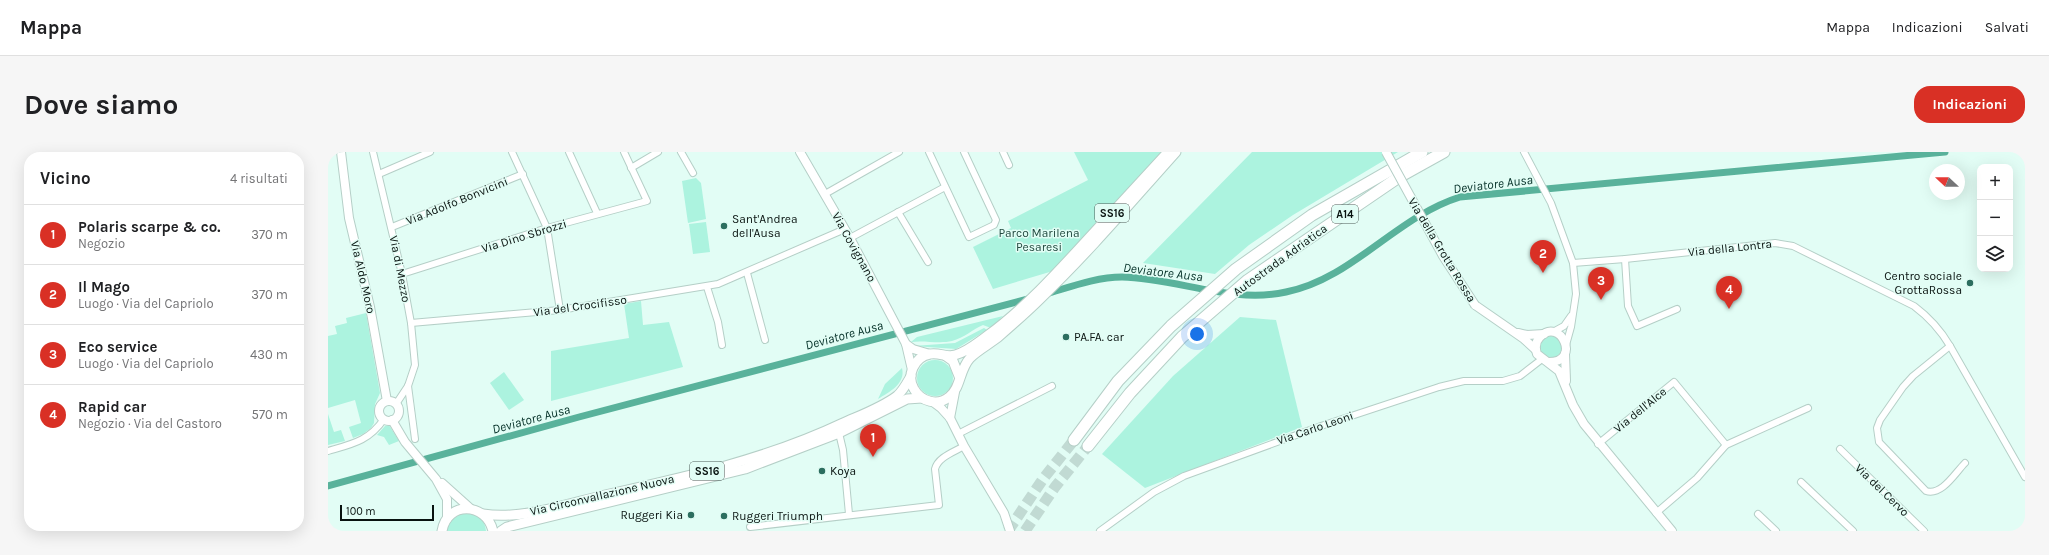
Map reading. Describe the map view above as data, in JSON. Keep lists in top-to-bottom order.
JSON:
{
  "streets": {
    "highway": ["A14", "Autostrada Adriatica"],
    "main road": ["SS16", "Via Circonvallazione Nuova"],
    "street": [
      "Via Adolfo Bonvicini",
      "Via Dino Sbrozzi",
      "Via Covignano",
      "Via della Lontra",
      "Via della Grotta Rossa",
      "Via di Mezzo",
      "Via Aldo Moro",
      "Via del Crocifisso",
      "Via dell'Alce",
      "Via Carlo Leoni",
      "Via del Cervo"
    ]
  },
  "crossings": [
    ["Via Adolfo Bonvicini", "Via di Mezzo"],
    ["SS16", "Via Covignano"],
    ["SS16", "Via Circonvallazione Nuova"],
    ["Via Dino Sbrozzi", "Via di Mezzo"],
    ["Via Covignano", "Via del Crocifisso"],
    ["Via Covignano", "Via Circonvallazione Nuova"],
    ["Via della Grotta Rossa", "Via Carlo Leoni"],
    ["Via di Mezzo", "Via Aldo Moro"],
    ["Via di Mezzo", "Via del Crocifisso"]
  ],
  "water": ["Deviatore Ausa"],
  "parks": ["Parco Marilena Pesaresi"],
  "places": [
    "Sant'Andrea dell'Ausa",
    "Centro sociale GrottaRossa",
    "PA.FA. car",
    "Koya",
    "Ruggeri Kia",
    "Ruggeri Triumph"
  ],
  "scale_bar": "100 m",
  "north": "left",
  "page": {
    "header": "Mappa",
    "nav": ["Mappa", "Indicazioni", "Salvati"],
    "buttons": "Indicazioni",
    "title": "Dove siamo",
    "heading": ["Vicino", "4 risultati"],
    "map_buttons": ["+", "−"],
    "list": [
      {
        "mark": "1",
        "name": "Polaris scarpe & co.",
        "note": "Negozio",
        "value": "370 m"
      },
      {
        "mark": "2",
        "name": "Il Mago",
        "note": "Luogo · Via del Capriolo",
        "value": "370 m"
      },
      {
        "mark": "3",
        "name": "Eco service",
        "note": "Luogo · Via del Capriolo",
        "value": "430 m"
      },
      {
        "mark": "4",
        "name": "Rapid car",
        "note": "Negozio · Via del Castoro",
        "value": "570 m"
      }
    ],
    "pins": [
      "2",
      "3",
      "4",
      "1"
    ],
    "scale": "100 m"
  }
}
